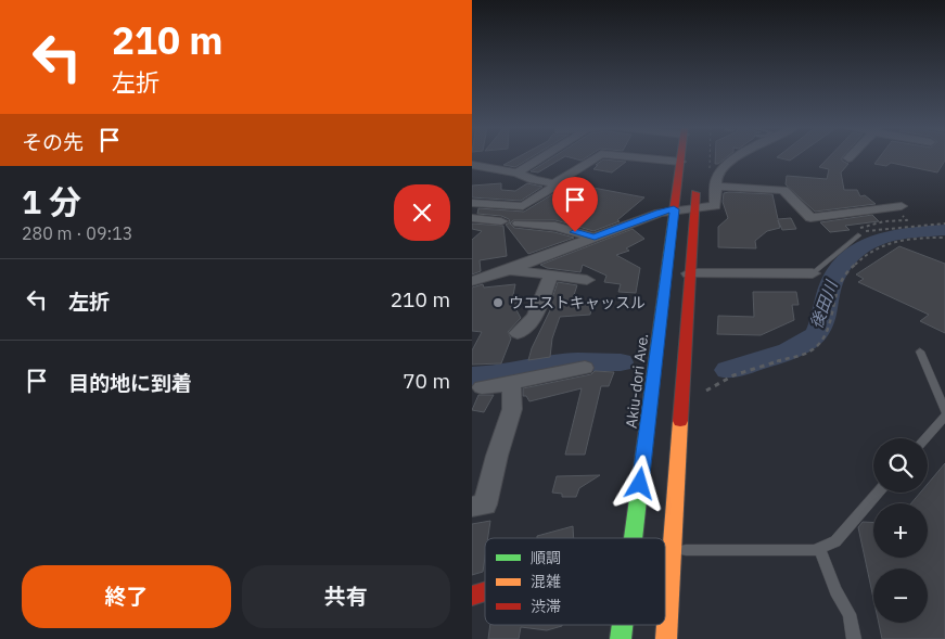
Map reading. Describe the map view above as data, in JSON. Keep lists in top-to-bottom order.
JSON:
{
  "streets": {
    "main road": ["Akiu-dori Ave."]
  },
  "water": ["後田川"],
  "places": ["ウエストキャッスル"],
  "legend": ["順調", "混雑", "渋滞"],
  "page": {
    "turn": ["210 m", "左折"],
    "then": "その先",
    "heading": ["1 分", "280 m · 09:13"],
    "list": [
      {
        "name": "左折",
        "value": "210 m"
      },
      {
        "name": "目的地に到着",
        "value": "70 m"
      }
    ],
    "map_buttons": ["+", "−"],
    "buttons": ["終了", "共有"]
  }
}
